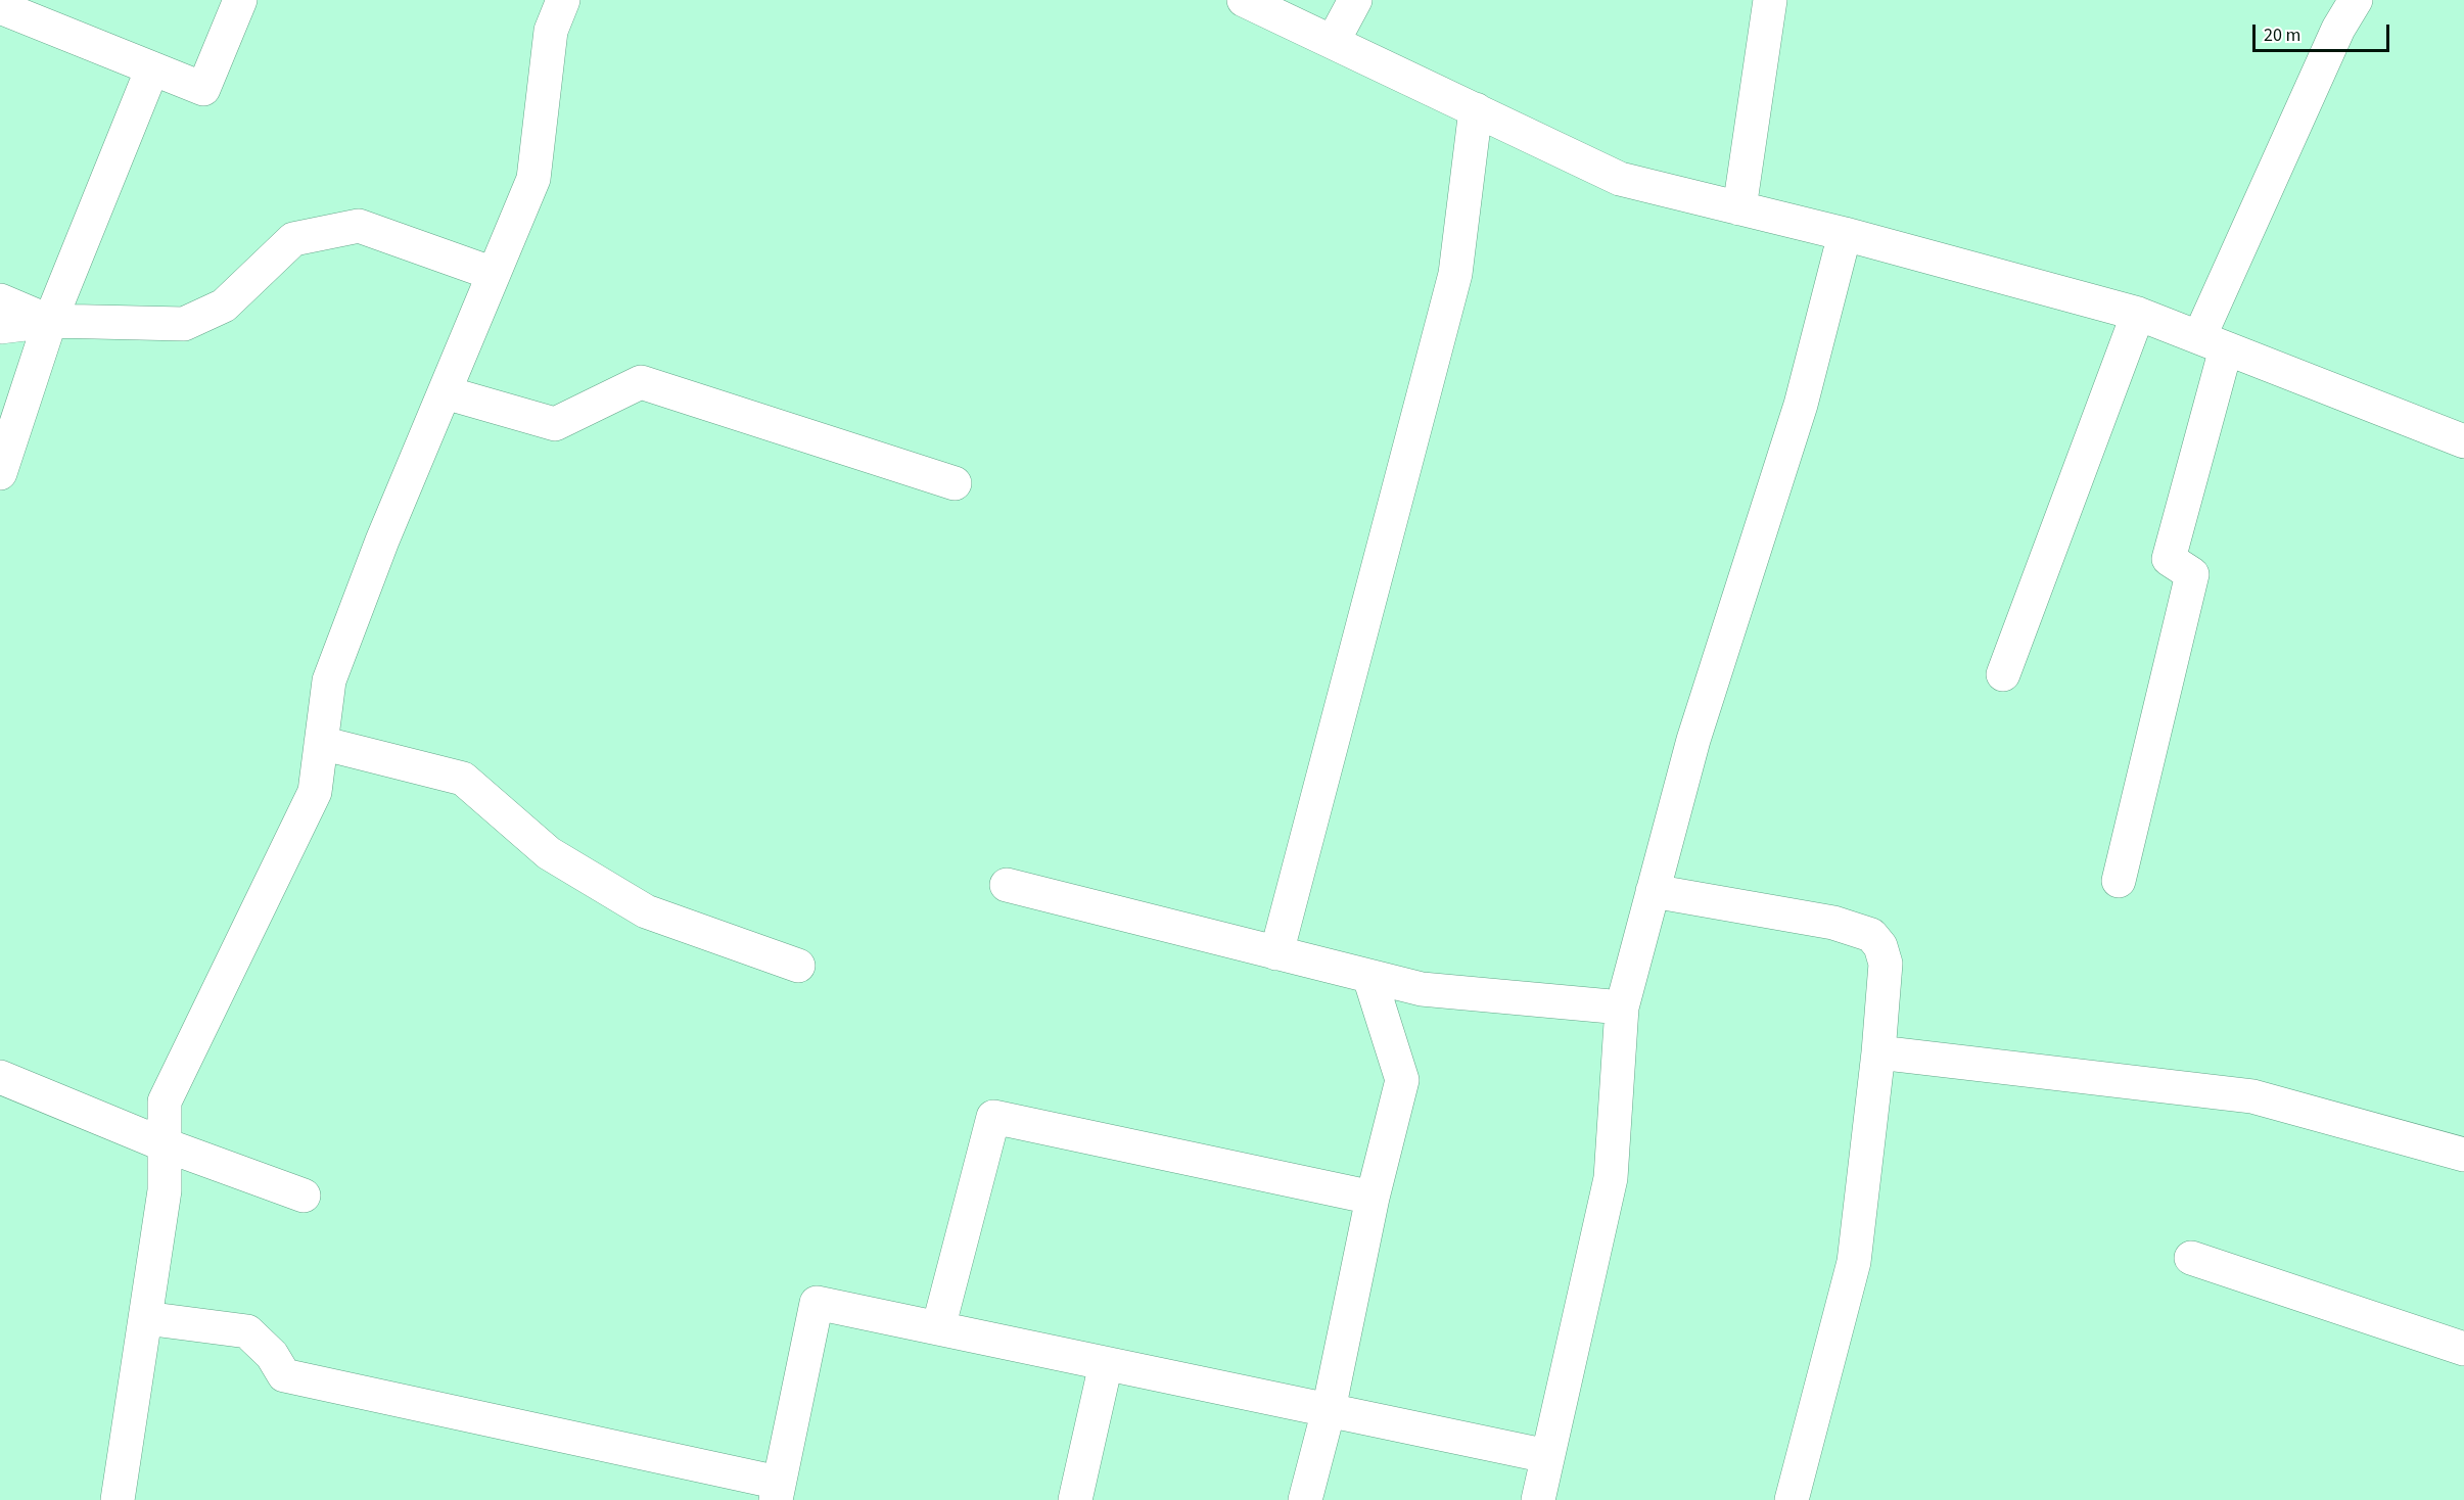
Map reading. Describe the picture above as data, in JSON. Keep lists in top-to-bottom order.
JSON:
{
  "scale_bar": "20 m"
}
